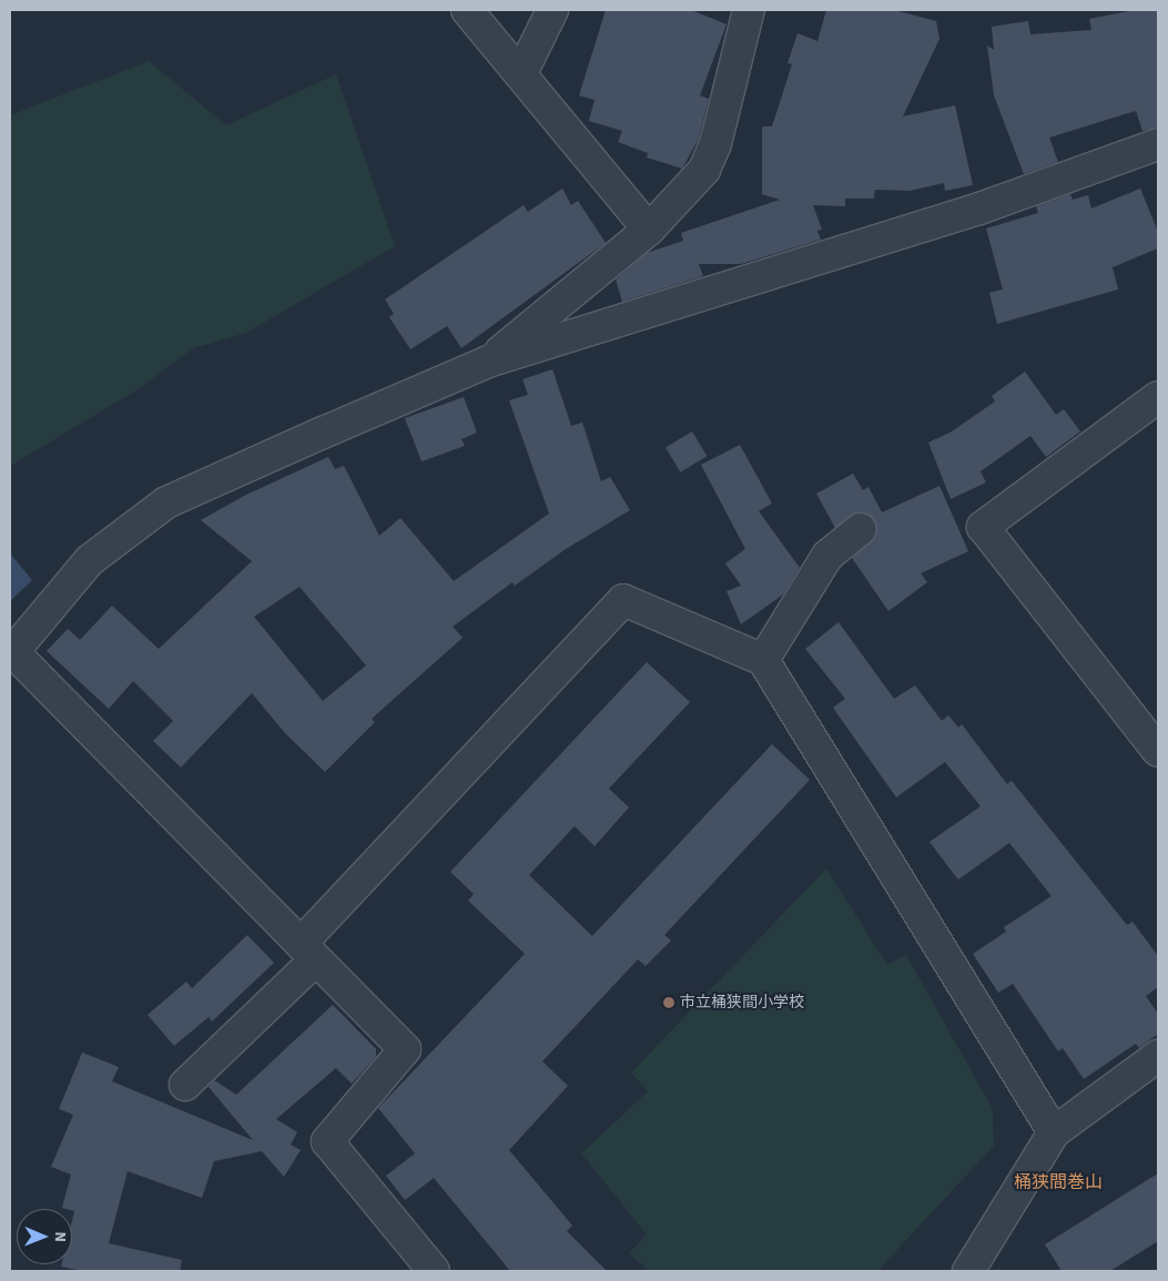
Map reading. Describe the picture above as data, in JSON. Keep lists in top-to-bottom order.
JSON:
{
  "districts": ["桶狭間巻山"],
  "places": ["市立桶狭間小学校"],
  "north": "right"
}
